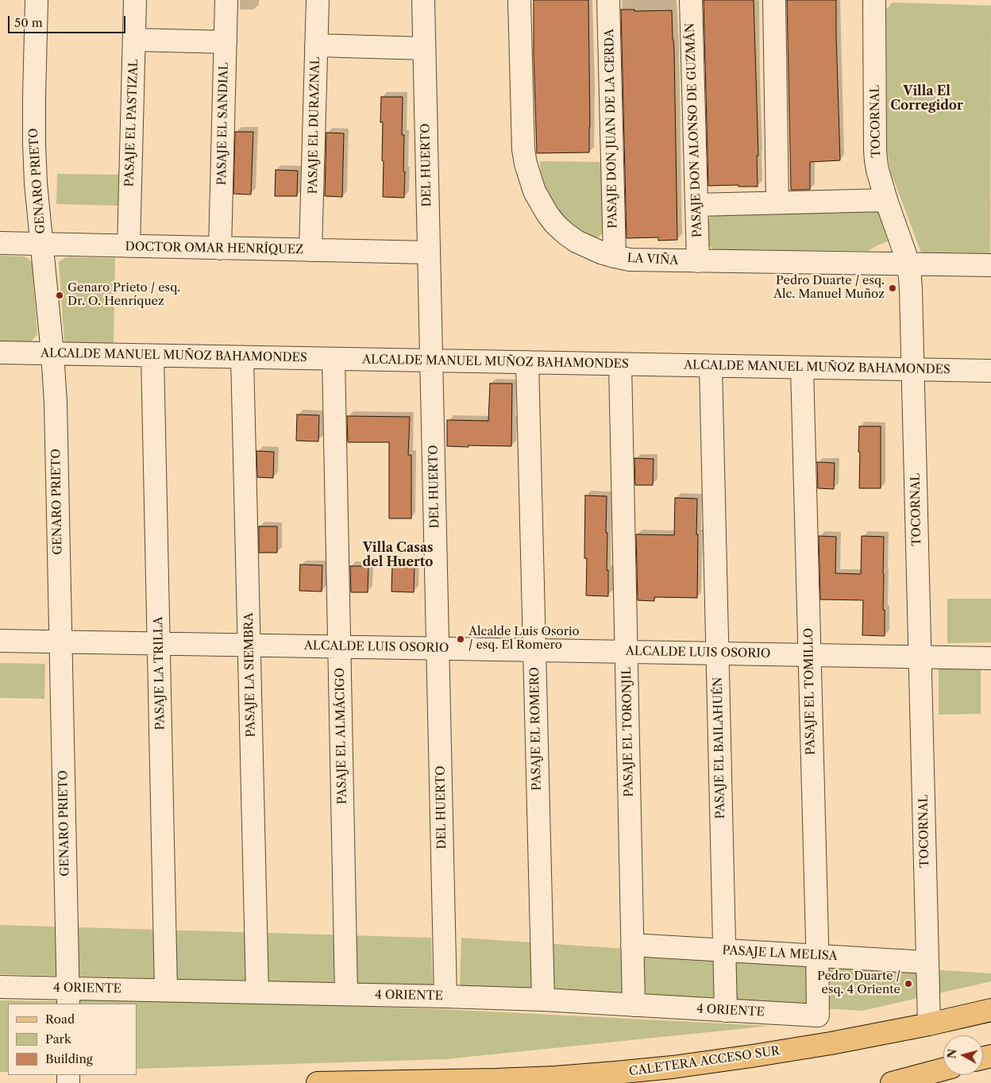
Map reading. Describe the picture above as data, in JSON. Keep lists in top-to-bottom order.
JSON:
{
  "streets": {
    "main road": ["CALETERA ACCESO SUR"],
    "street": [
      "TOCORNAL",
      "PASAJE EL PASTIZAL",
      "PASAJE EL SANDIAL",
      "PASAJE EL DURAZNAL",
      "PASAJE DON JUAN DE LA CERDA",
      "PASAJE DON ALONSO DE GUZMÁN",
      "DEL HUERTO",
      "GENARO PRIETO",
      "DOCTOR OMAR HENRÍQUEZ",
      "LA VIÑA",
      "ALCALDE MANUEL MUÑOZ BAHAMONDES",
      "ALCALDE LUIS OSORIO",
      "PASAJE LA TRILLA",
      "PASAJE LA SIEMBRA",
      "PASAJE EL TOMILLO",
      "PASAJE EL ROMERO",
      "PASAJE EL TORONJIL",
      "PASAJE EL ALMÁCIGO",
      "PASAJE EL BAILAHUÉN",
      "PASAJE LA MELISA",
      "4 ORIENTE"
    ]
  },
  "crossings": [
    ["TOCORNAL", "LA VIÑA"],
    ["TOCORNAL", "ALCALDE MANUEL MUÑOZ BAHAMONDES"],
    ["TOCORNAL", "ALCALDE LUIS OSORIO"],
    ["TOCORNAL", "PASAJE LA MELISA"],
    ["TOCORNAL", "CALETERA ACCESO SUR"],
    ["PASAJE EL PASTIZAL", "DOCTOR OMAR HENRÍQUEZ"],
    ["PASAJE EL SANDIAL", "DOCTOR OMAR HENRÍQUEZ"],
    ["PASAJE EL DURAZNAL", "DOCTOR OMAR HENRÍQUEZ"],
    ["PASAJE DON JUAN DE LA CERDA", "LA VIÑA"],
    ["PASAJE DON ALONSO DE GUZMÁN", "LA VIÑA"],
    ["DEL HUERTO", "DOCTOR OMAR HENRÍQUEZ"],
    ["DEL HUERTO", "ALCALDE MANUEL MUÑOZ BAHAMONDES"],
    ["DEL HUERTO", "ALCALDE LUIS OSORIO"],
    ["DEL HUERTO", "4 ORIENTE"],
    ["GENARO PRIETO", "DOCTOR OMAR HENRÍQUEZ"],
    ["GENARO PRIETO", "ALCALDE MANUEL MUÑOZ BAHAMONDES"],
    ["GENARO PRIETO", "ALCALDE LUIS OSORIO"],
    ["GENARO PRIETO", "4 ORIENTE"],
    ["ALCALDE MANUEL MUÑOZ BAHAMONDES", "PASAJE LA TRILLA"],
    ["ALCALDE MANUEL MUÑOZ BAHAMONDES", "PASAJE LA SIEMBRA"],
    ["ALCALDE MANUEL MUÑOZ BAHAMONDES", "PASAJE EL TOMILLO"],
    ["ALCALDE MANUEL MUÑOZ BAHAMONDES", "PASAJE EL ROMERO"],
    ["ALCALDE MANUEL MUÑOZ BAHAMONDES", "PASAJE EL TORONJIL"],
    ["ALCALDE MANUEL MUÑOZ BAHAMONDES", "PASAJE EL ALMÁCIGO"],
    ["ALCALDE MANUEL MUÑOZ BAHAMONDES", "PASAJE EL BAILAHUÉN"],
    ["ALCALDE LUIS OSORIO", "PASAJE LA TRILLA"],
    ["ALCALDE LUIS OSORIO", "PASAJE LA SIEMBRA"],
    ["ALCALDE LUIS OSORIO", "PASAJE EL TOMILLO"],
    ["ALCALDE LUIS OSORIO", "PASAJE EL ROMERO"],
    ["ALCALDE LUIS OSORIO", "PASAJE EL TORONJIL"],
    ["ALCALDE LUIS OSORIO", "PASAJE EL ALMÁCIGO"],
    ["ALCALDE LUIS OSORIO", "PASAJE EL BAILAHUÉN"],
    ["PASAJE LA TRILLA", "4 ORIENTE"],
    ["PASAJE LA SIEMBRA", "4 ORIENTE"],
    ["PASAJE EL TOMILLO", "PASAJE LA MELISA"],
    ["PASAJE EL TOMILLO", "4 ORIENTE"],
    ["PASAJE EL ROMERO", "4 ORIENTE"],
    ["PASAJE EL TORONJIL", "PASAJE LA MELISA"],
    ["PASAJE EL TORONJIL", "4 ORIENTE"],
    ["PASAJE EL ALMÁCIGO", "4 ORIENTE"],
    ["PASAJE EL BAILAHUÉN", "PASAJE LA MELISA"],
    ["PASAJE EL BAILAHUÉN", "4 ORIENTE"]
  ],
  "districts": ["Villa El Corregidor", "Villa Casas del Huerto"],
  "places": [
    "Pedro Duarte / esq. Alc. Manuel Muñoz",
    "Genaro Prieto / esq. Dr. O. Henríquez",
    "Alcalde Luis Osorio / esq. El Romero",
    "Pedro Duarte / esq. 4 Oriente"
  ],
  "legend": ["Road", "Park", "Building"],
  "scale_bar": "50 m",
  "north": "left"
}
